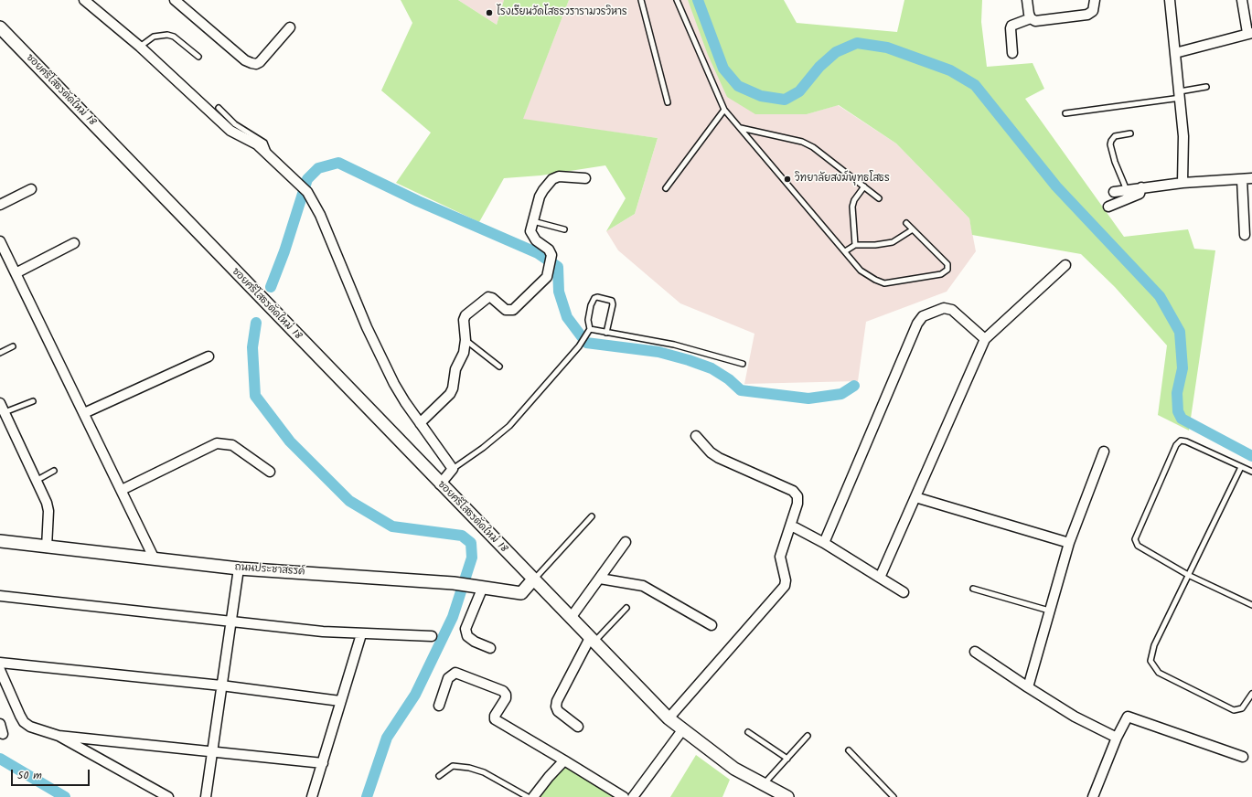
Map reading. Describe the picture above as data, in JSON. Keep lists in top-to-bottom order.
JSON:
{
  "streets": {
    "street": ["ซอยศรีโสธรตัดใหม่ 18", "ถนนประชาสรรค์"]
  },
  "crossings": [
    ["ซอยศรีโสธรตัดใหม่ 18", "ถนนประชาสรรค์"]
  ],
  "places": ["โรงเรียนวัดโสธรวรารามวรวิหาร", "วิทยาลัยสงฆ์พุทธโสธร"],
  "scale_bar": "50 m"
}
